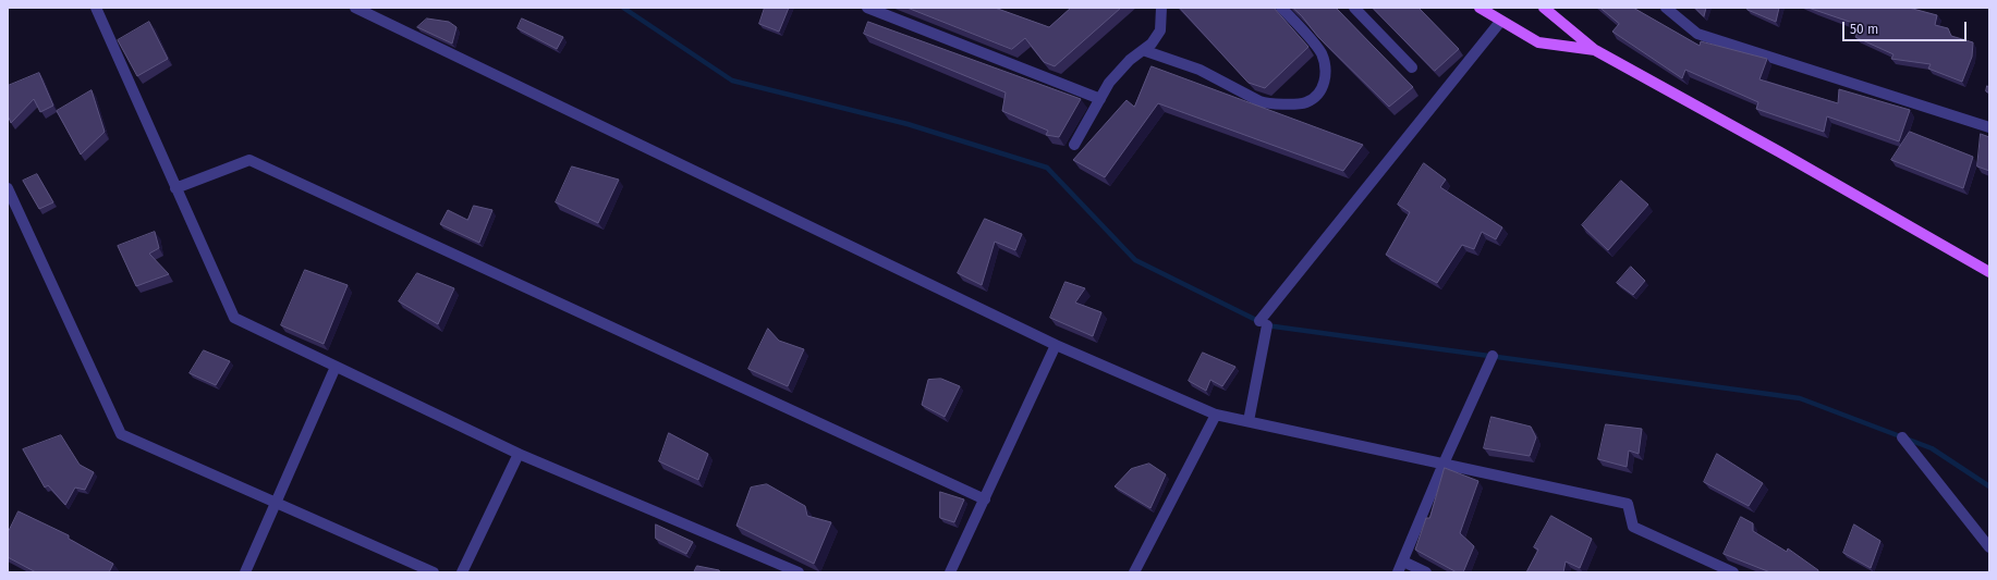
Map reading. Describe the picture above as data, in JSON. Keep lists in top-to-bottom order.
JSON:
{
  "scale_bar": "50 m"
}
